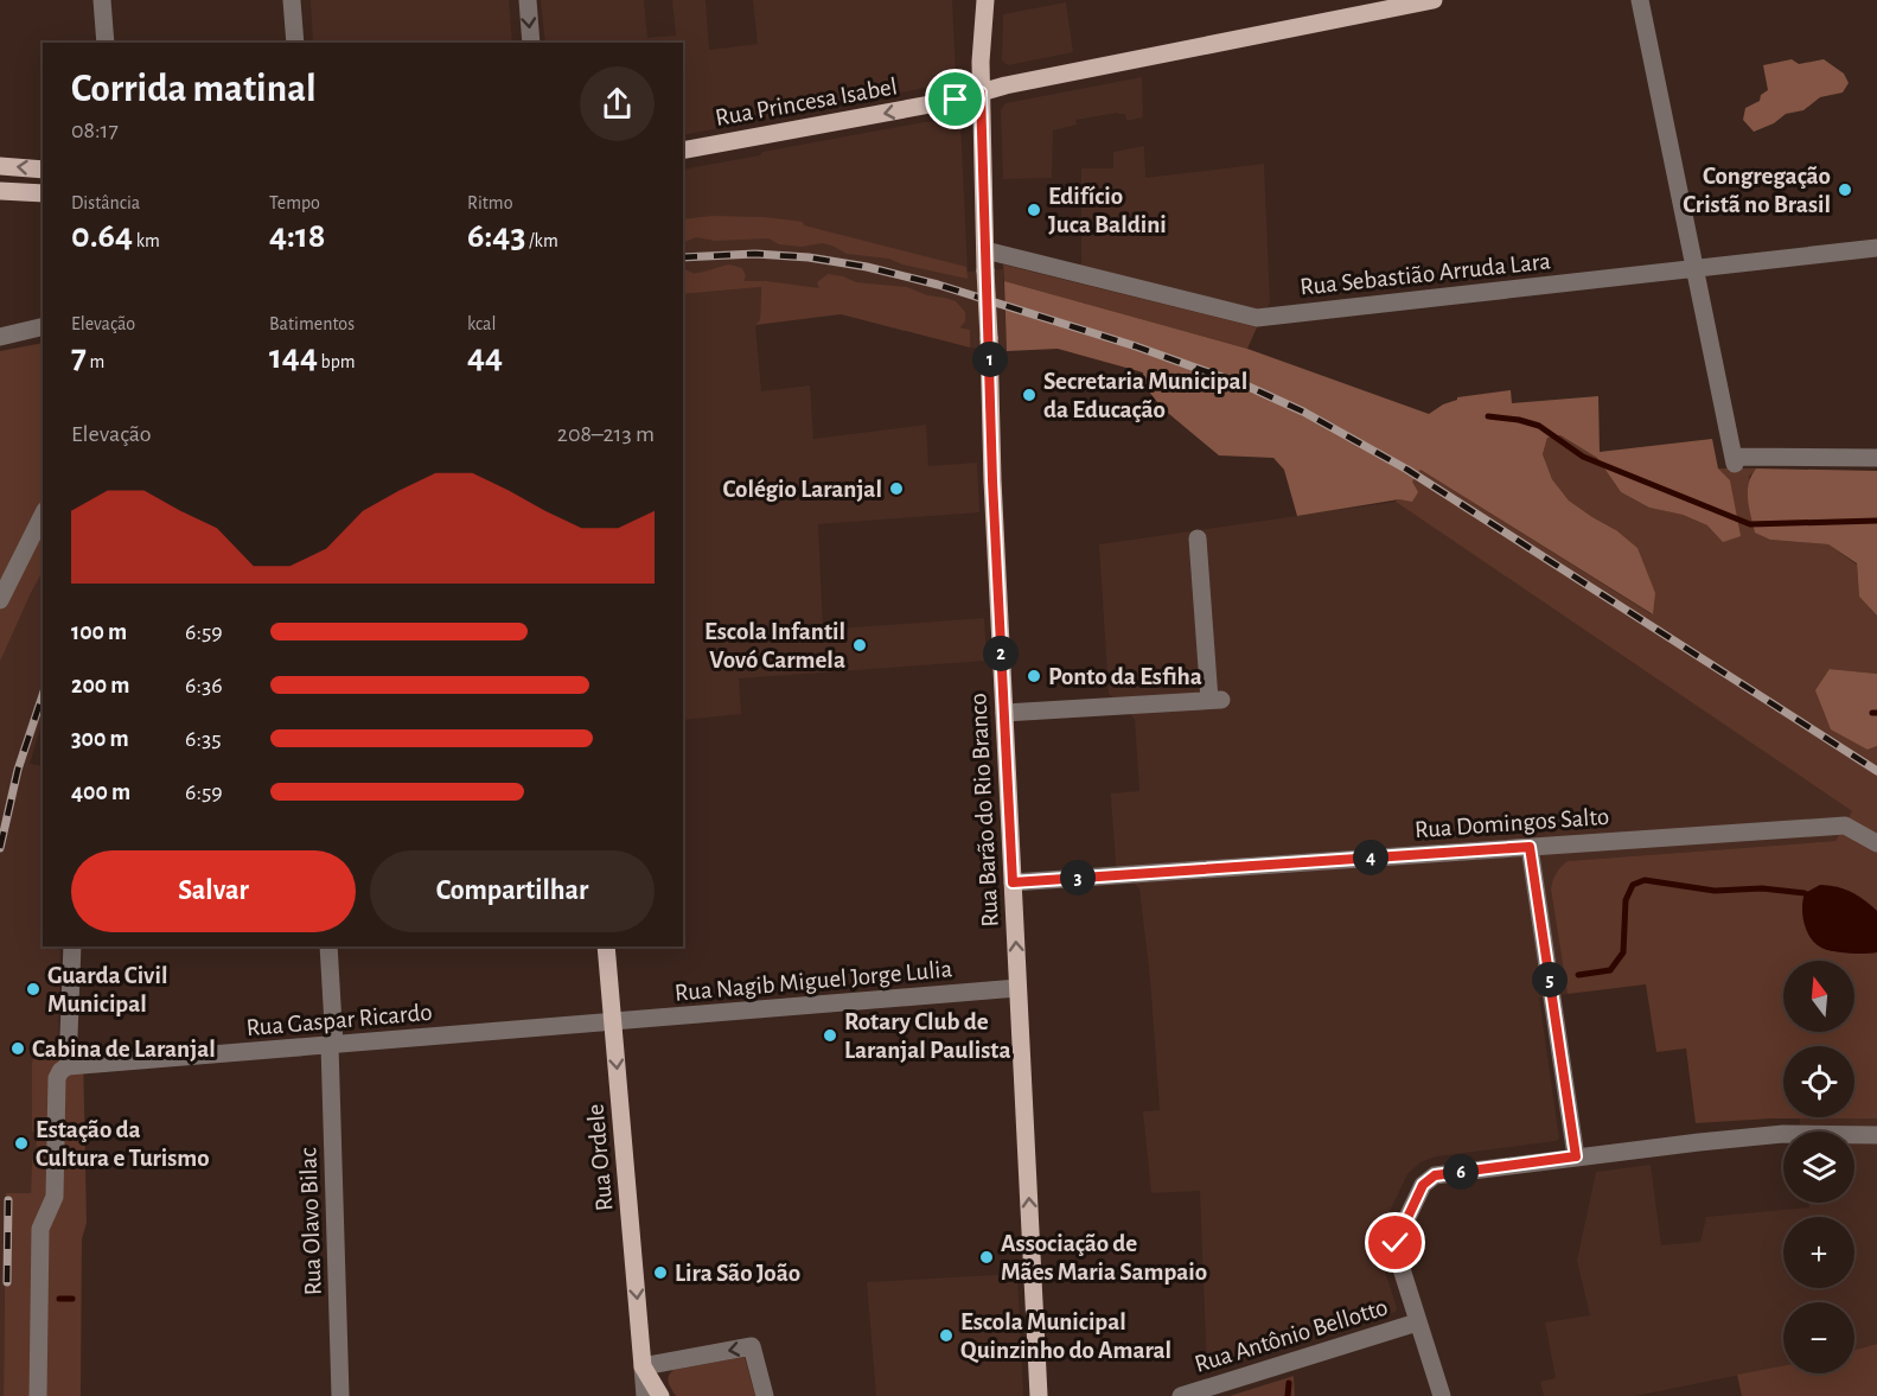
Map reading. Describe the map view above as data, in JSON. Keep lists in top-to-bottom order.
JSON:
{
  "streets": {
    "main road": ["Rua Princesa Isabel", "Rua Barão do Rio Branco", "Rua Ordele"],
    "street": [
      "Rua Sebastião Arruda Lara",
      "Rua Domingos Salto",
      "Rua Nagib Miguel Jorge Lulia",
      "Rua Gaspar Ricardo",
      "Rua Olavo Bilac",
      "Rua Antônio Bellotto"
    ]
  },
  "crossings": [
    ["Rua Princesa Isabel", "Rua Barão do Rio Branco"],
    ["Rua Sebastião Arruda Lara", "Rua Barão do Rio Branco"],
    ["Rua Barão do Rio Branco", "Rua Domingos Salto"],
    ["Rua Barão do Rio Branco", "Rua Nagib Miguel Jorge Lulia"],
    ["Rua Nagib Miguel Jorge Lulia", "Rua Gaspar Ricardo"],
    ["Rua Nagib Miguel Jorge Lulia", "Rua Ordele"],
    ["Rua Gaspar Ricardo", "Rua Ordele"],
    ["Rua Gaspar Ricardo", "Rua Olavo Bilac"]
  ],
  "one_way": ["Rua Princesa Isabel", "Rua Barão do Rio Branco", "Rua Ordele"],
  "places": [
    "Congregação Cristã no Brasil",
    "Edifício Juca Baldini",
    "Secretaria Municipal da Educação",
    "Colégio Laranjal",
    "Escola Infantil Vovó Carmela",
    "Ponto da Esfiha",
    "Guarda Civil Municipal",
    "Rotary Club de Laranjal Paulista",
    "Cabina de Laranjal",
    "Estação da Cultura e Turismo",
    "Associação de Mães Maria Sampaio",
    "Lira São João",
    "Escola Municipal Quinzinho do Amaral"
  ],
  "north": "top",
  "page": {
    "heading": ["Corrida matinal", "08:17"],
    "stats": [
      ["Distância", "0.64 km"],
      ["Tempo", "4:18"],
      ["Ritmo", "6:43 /km"],
      ["Elevação", "7 m"],
      ["Batimentos", "144 bpm"],
      ["kcal", "44"]
    ],
    "pins": [
      "1",
      "2",
      "4",
      "3",
      "5",
      "6"
    ],
    "chart": ["Elevação", "208–213 m"],
    "list": [
      {
        "name": "100 m",
        "note": "6:59"
      },
      {
        "name": "200 m",
        "note": "6:36"
      },
      {
        "name": "300 m",
        "note": "6:35"
      },
      {
        "name": "400 m",
        "note": "6:59"
      }
    ],
    "buttons": ["Salvar", "Compartilhar"],
    "map_buttons": ["+", "−"]
  }
}
